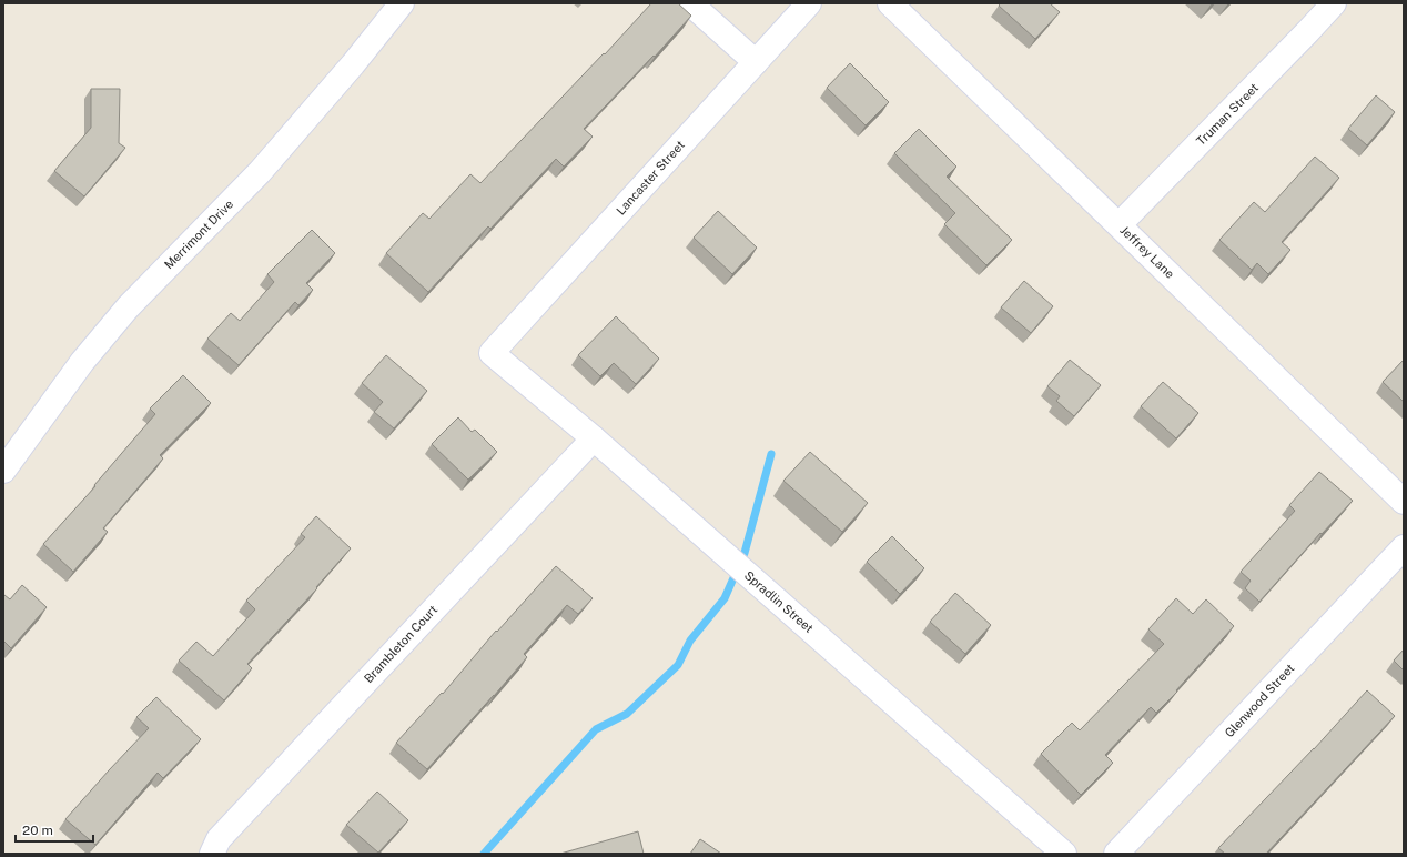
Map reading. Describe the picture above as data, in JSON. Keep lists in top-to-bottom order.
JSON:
{
  "streets": {
    "street": [
      "Truman Street",
      "Lancaster Street",
      "Merrimont Drive",
      "Jeffrey Lane",
      "Spradlin Street",
      "Brambleton Court",
      "Glenwood Street"
    ]
  },
  "crossings": [
    ["Truman Street", "Jeffrey Lane"],
    ["Lancaster Street", "Spradlin Street"],
    ["Spradlin Street", "Brambleton Court"]
  ],
  "scale_bar": "20 m"
}
